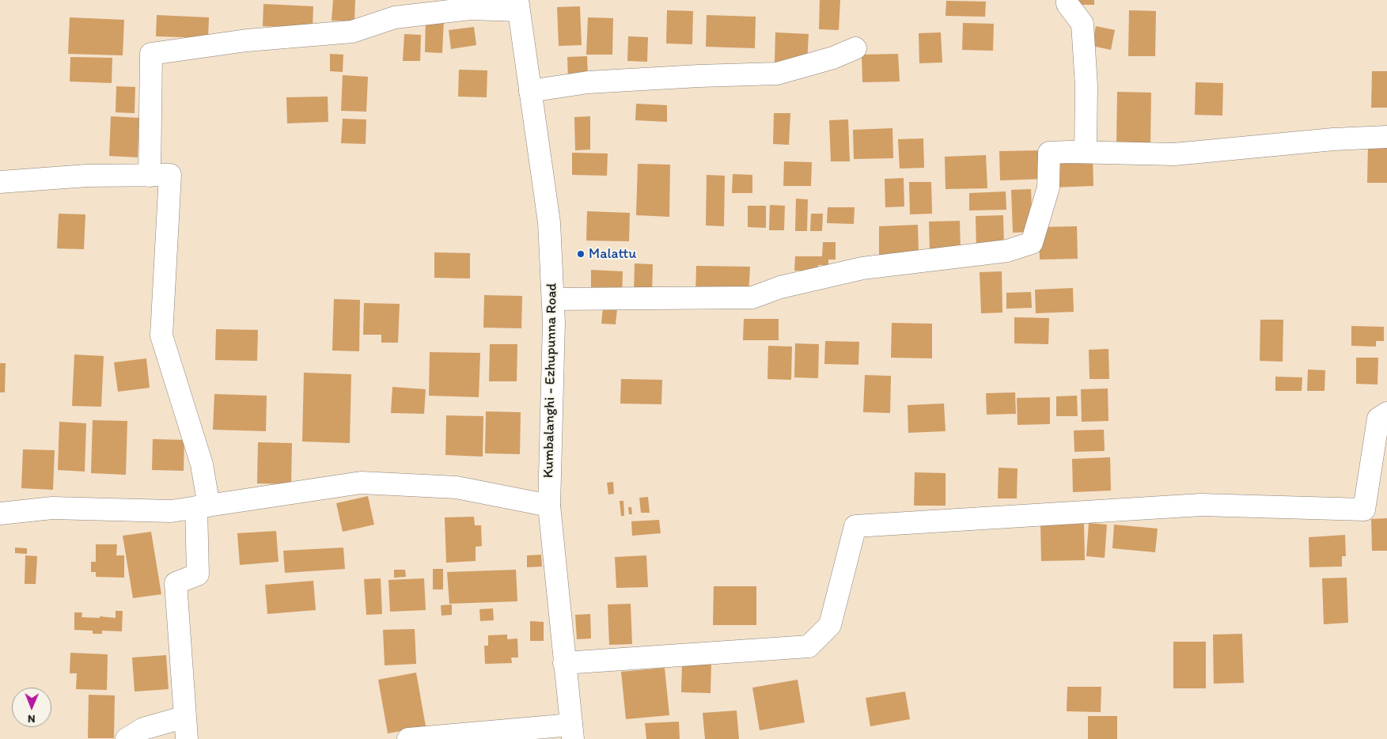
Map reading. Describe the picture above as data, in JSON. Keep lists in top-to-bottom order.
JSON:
{
  "streets": {
    "street": ["Kumbalanghi - Ezhupunna Road"]
  },
  "places": ["Malattu"],
  "north": "bottom"
}
